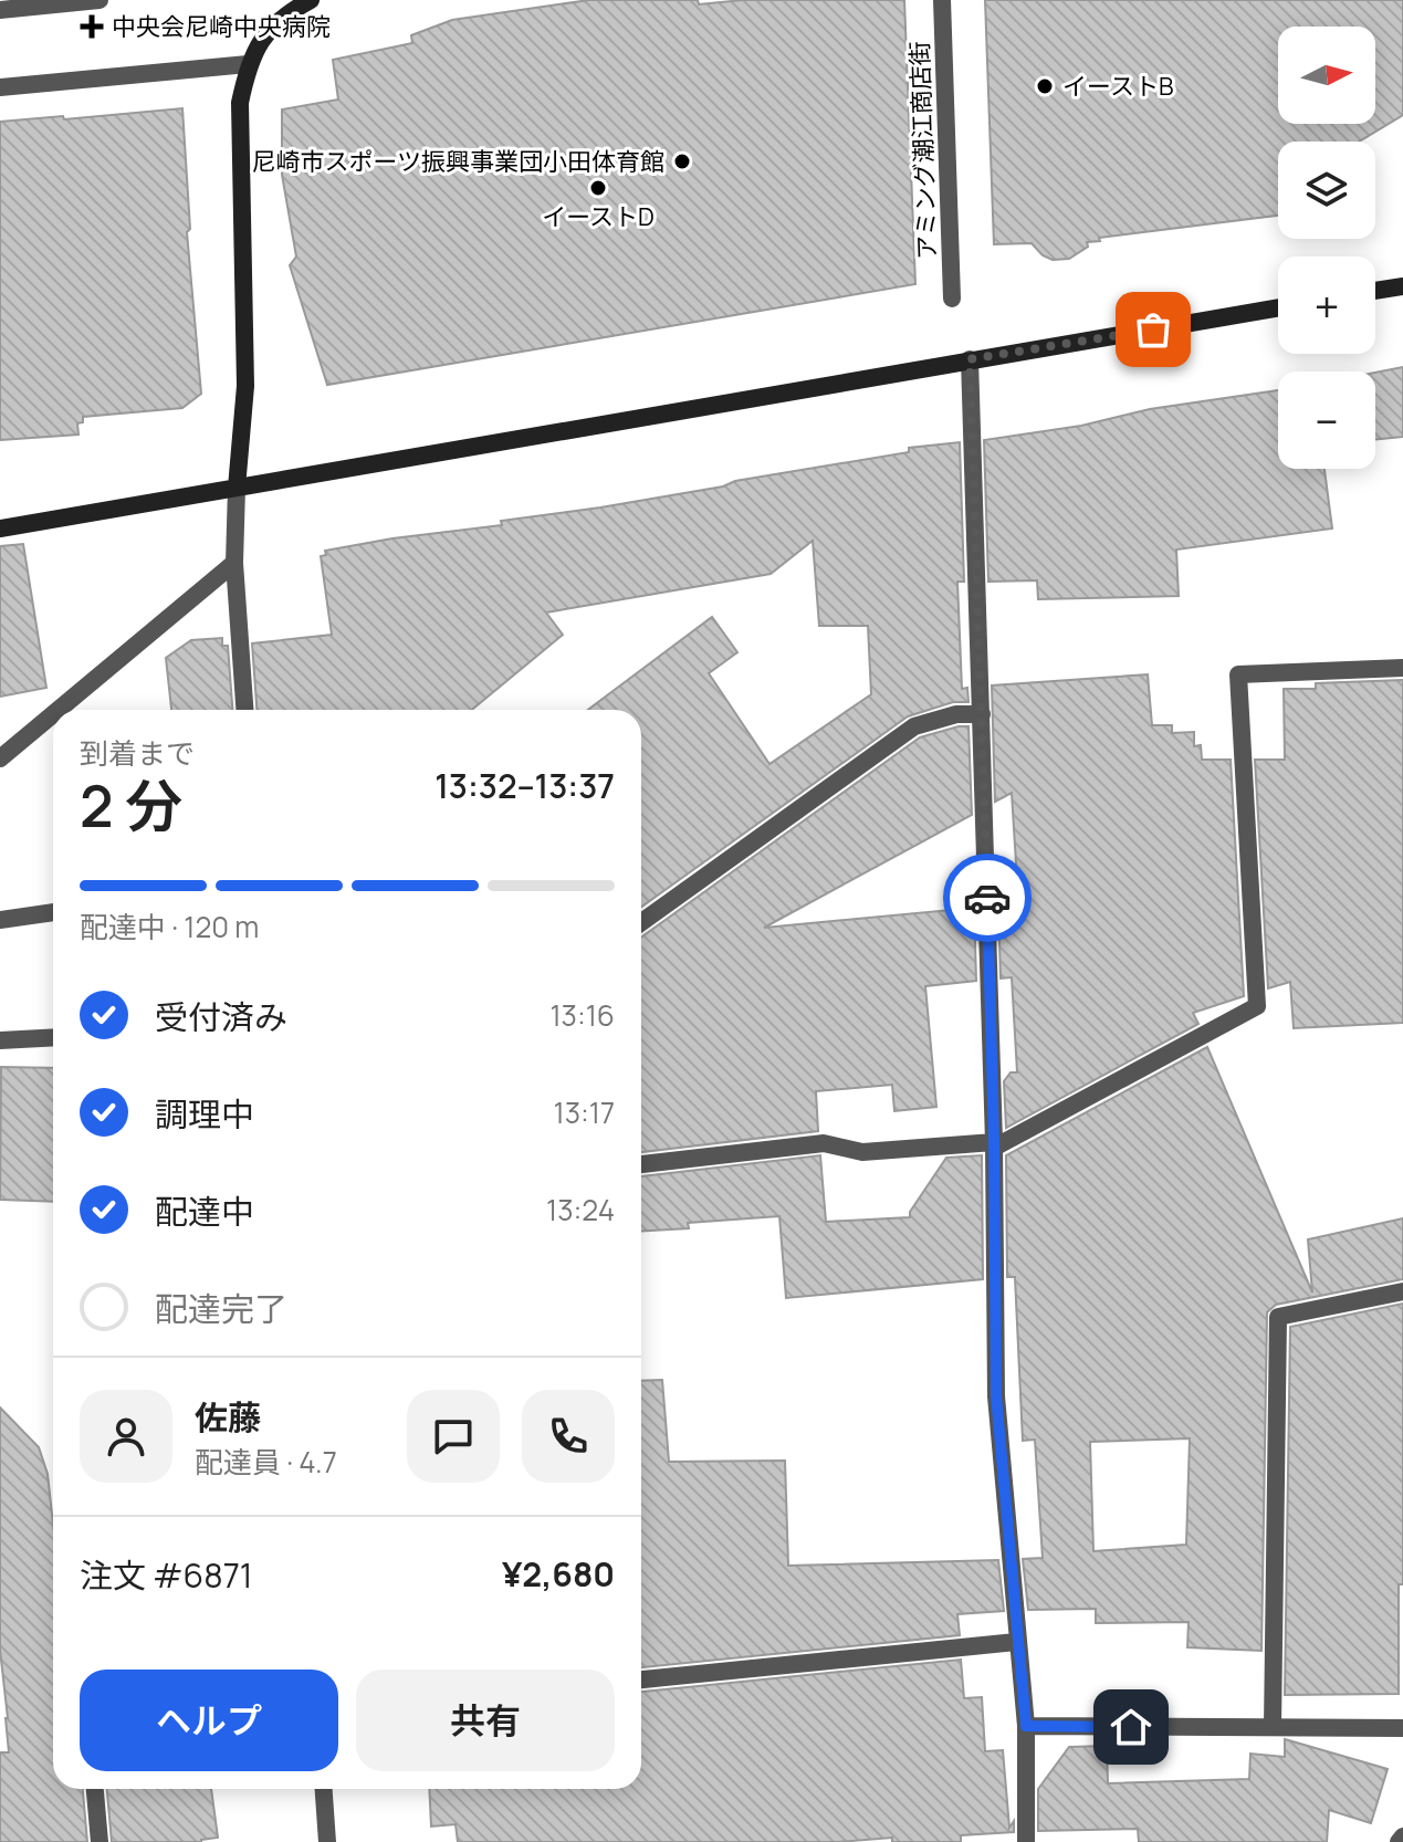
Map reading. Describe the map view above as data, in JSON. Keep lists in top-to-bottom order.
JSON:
{
  "streets": {
    "street": ["アミング潮江商店街"]
  },
  "places": {
    "health": ["中央会尼崎中央病院"],
    "other": ["イーストB", "尼崎市スポーツ振興事業団小田体育館", "イーストD"]
  },
  "north": "right",
  "page": {
    "map_buttons": ["+", "−"],
    "heading": ["2 分", "到着まで", "13:32–13:37"],
    "panel": [
      "佐藤",
      "配達員 · 4.7",
      "注文 #6871",
      "¥2,680"
    ],
    "bar": "配達中 · 120 m",
    "list": [
      ["受付済み", "13:16"],
      ["調理中", "13:17"],
      ["配達中", "13:24"],
      "配達完了"
    ],
    "buttons": ["ヘルプ", "共有"]
  }
}
